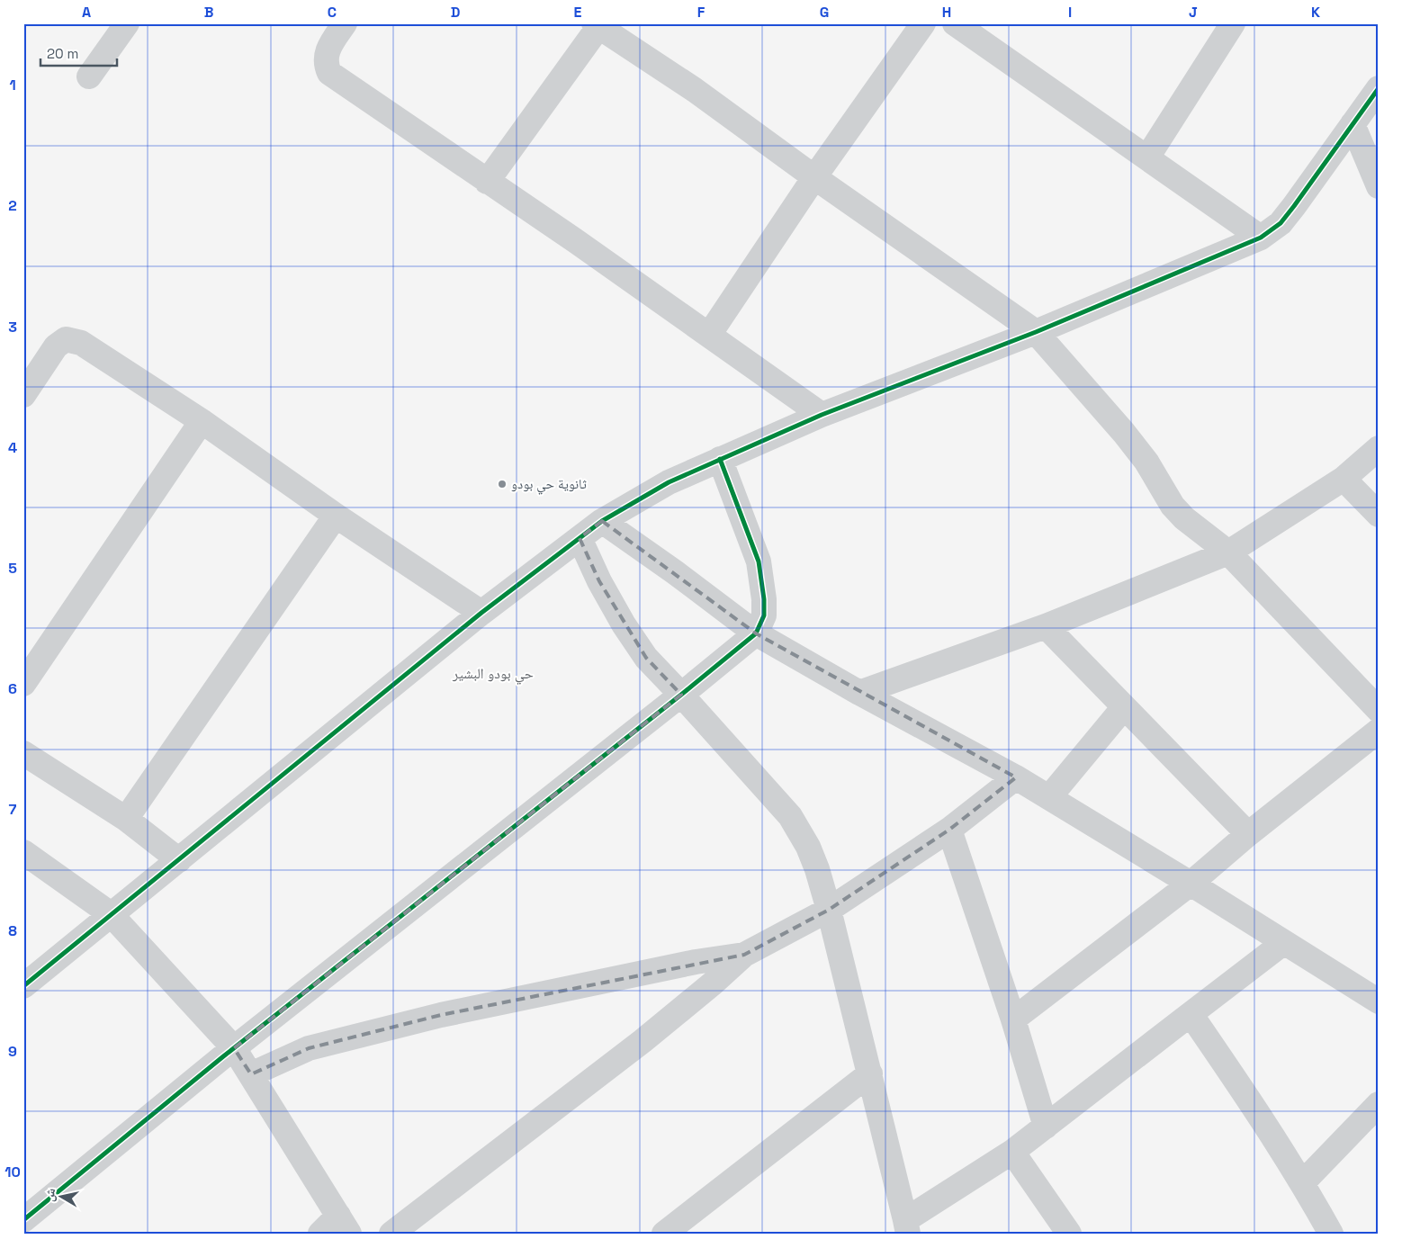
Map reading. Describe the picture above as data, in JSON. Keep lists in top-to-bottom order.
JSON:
{
  "districts": ["حي بودو البشير"],
  "places": ["ثانوية حي بودو"],
  "scale_bar": "20 m",
  "north": "left",
  "grid": {
    "columns": [
      "A",
      "B",
      "C",
      "D",
      "E",
      "F",
      "G",
      "H",
      "I",
      "J",
      "K"
    ],
    "rows": [
      "1",
      "2",
      "3",
      "4",
      "5",
      "6",
      "7",
      "8",
      "9",
      "10"
    ]
  }
}
